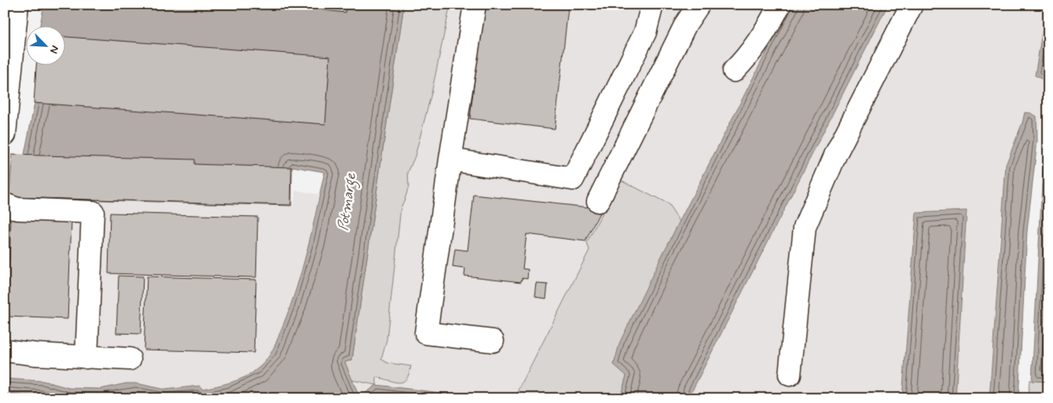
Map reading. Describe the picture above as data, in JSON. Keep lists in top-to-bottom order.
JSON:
{
  "water": ["Potmarge"],
  "north": "bottom right"
}
